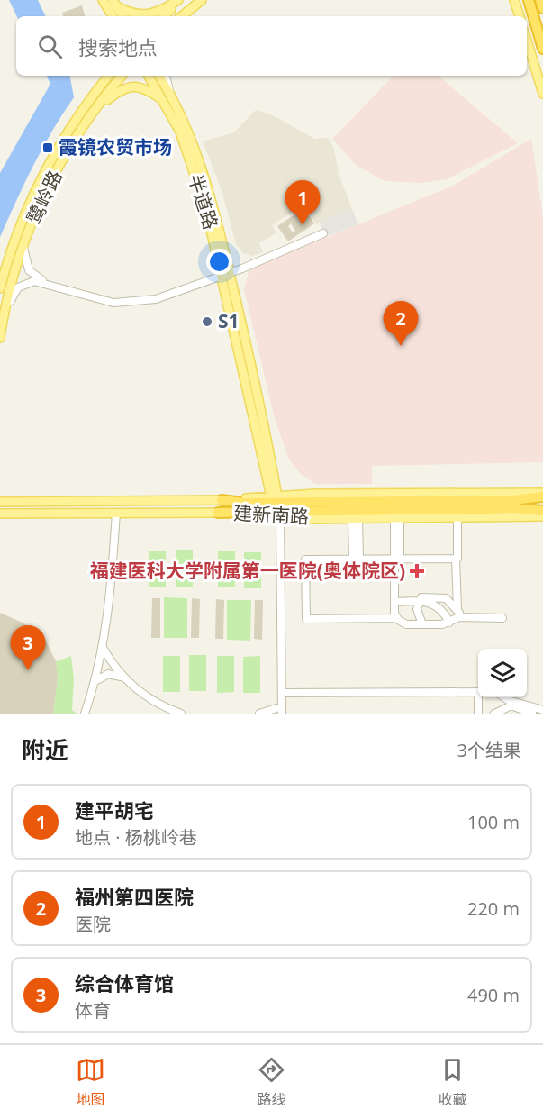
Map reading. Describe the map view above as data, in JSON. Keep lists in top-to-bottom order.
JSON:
{
  "streets": {
    "main road": ["鹭岭路", "半道路", "建新南路"]
  },
  "crossings": [
    ["半道路", "建新南路"]
  ],
  "places": {
    "transit": ["霞镜农贸市场"],
    "other": ["S1"],
    "health": ["福建医科大学附属第一医院(奥体院区)"]
  },
  "page": {
    "search": "搜索地点",
    "pins": ["1", "2", "3"],
    "heading": ["附近", "3个结果"],
    "list": [
      {
        "mark": "1",
        "name": "建平胡宅",
        "note": "地点 · 杨桃岭巷",
        "value": "100 m"
      },
      {
        "mark": "2",
        "name": "福州第四医院",
        "note": "医院",
        "value": "220 m"
      },
      {
        "mark": "3",
        "name": "综合体育馆",
        "note": "体育",
        "value": "490 m"
      }
    ],
    "nav": ["地图", "路线", "收藏"]
  }
}
